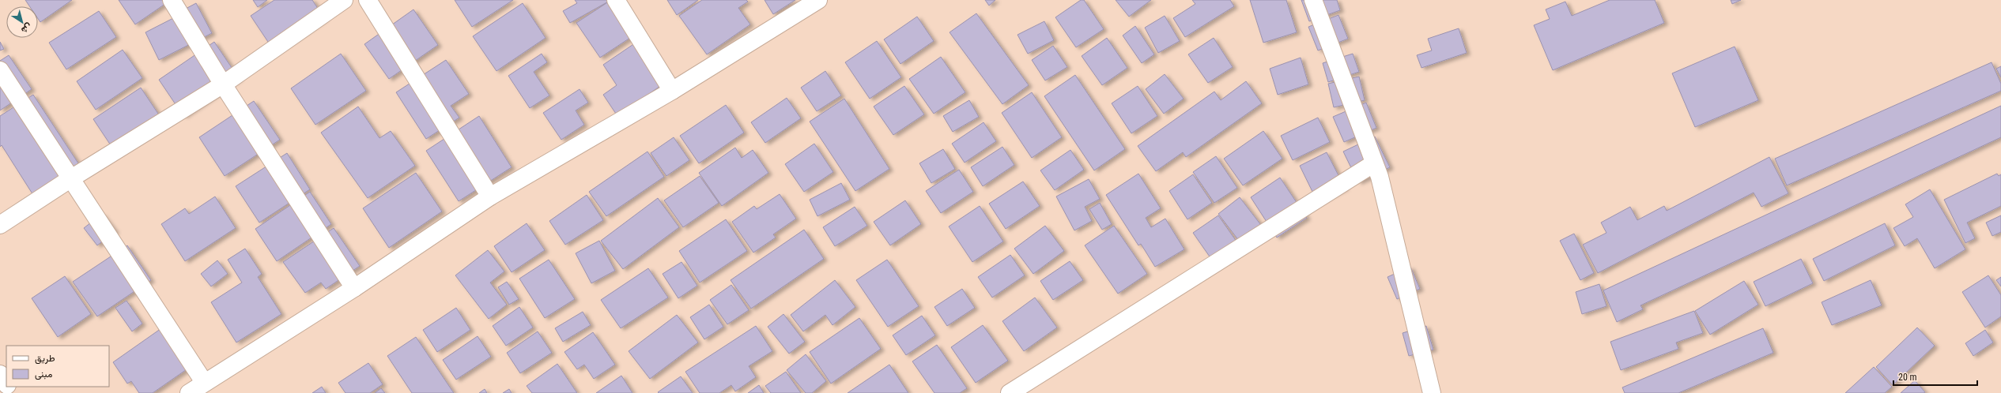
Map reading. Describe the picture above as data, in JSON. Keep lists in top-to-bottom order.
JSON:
{
  "legend": ["طريق", "مبنى"],
  "scale_bar": "20 m",
  "north": "bottom right"
}
